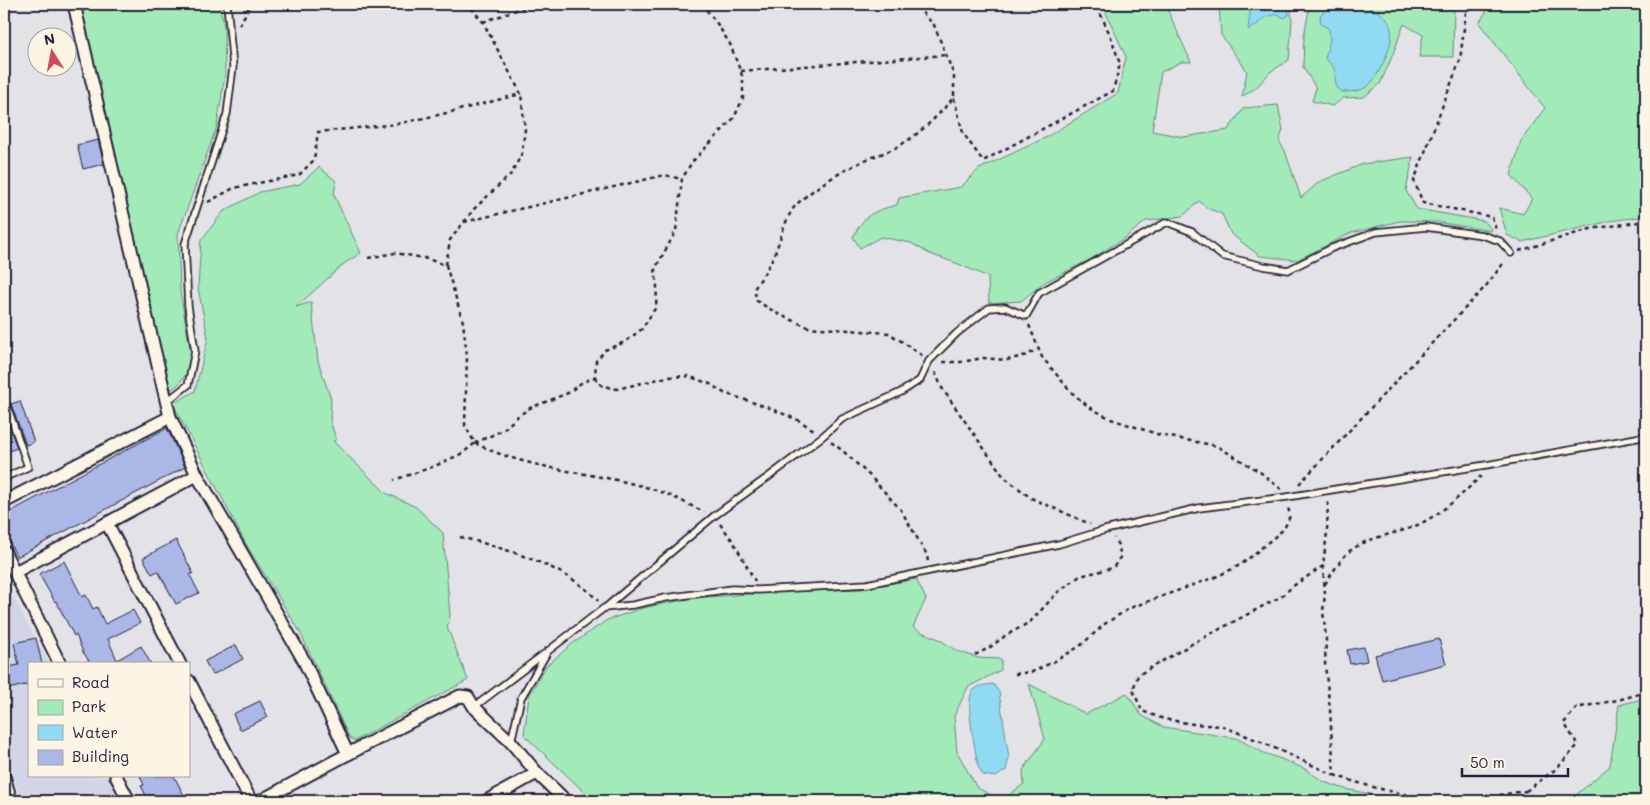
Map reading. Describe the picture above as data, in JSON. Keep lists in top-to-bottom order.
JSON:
{
  "legend": [
    "Road",
    "Park",
    "Water",
    "Building"
  ],
  "scale_bar": "50 m",
  "north": "top"
}
